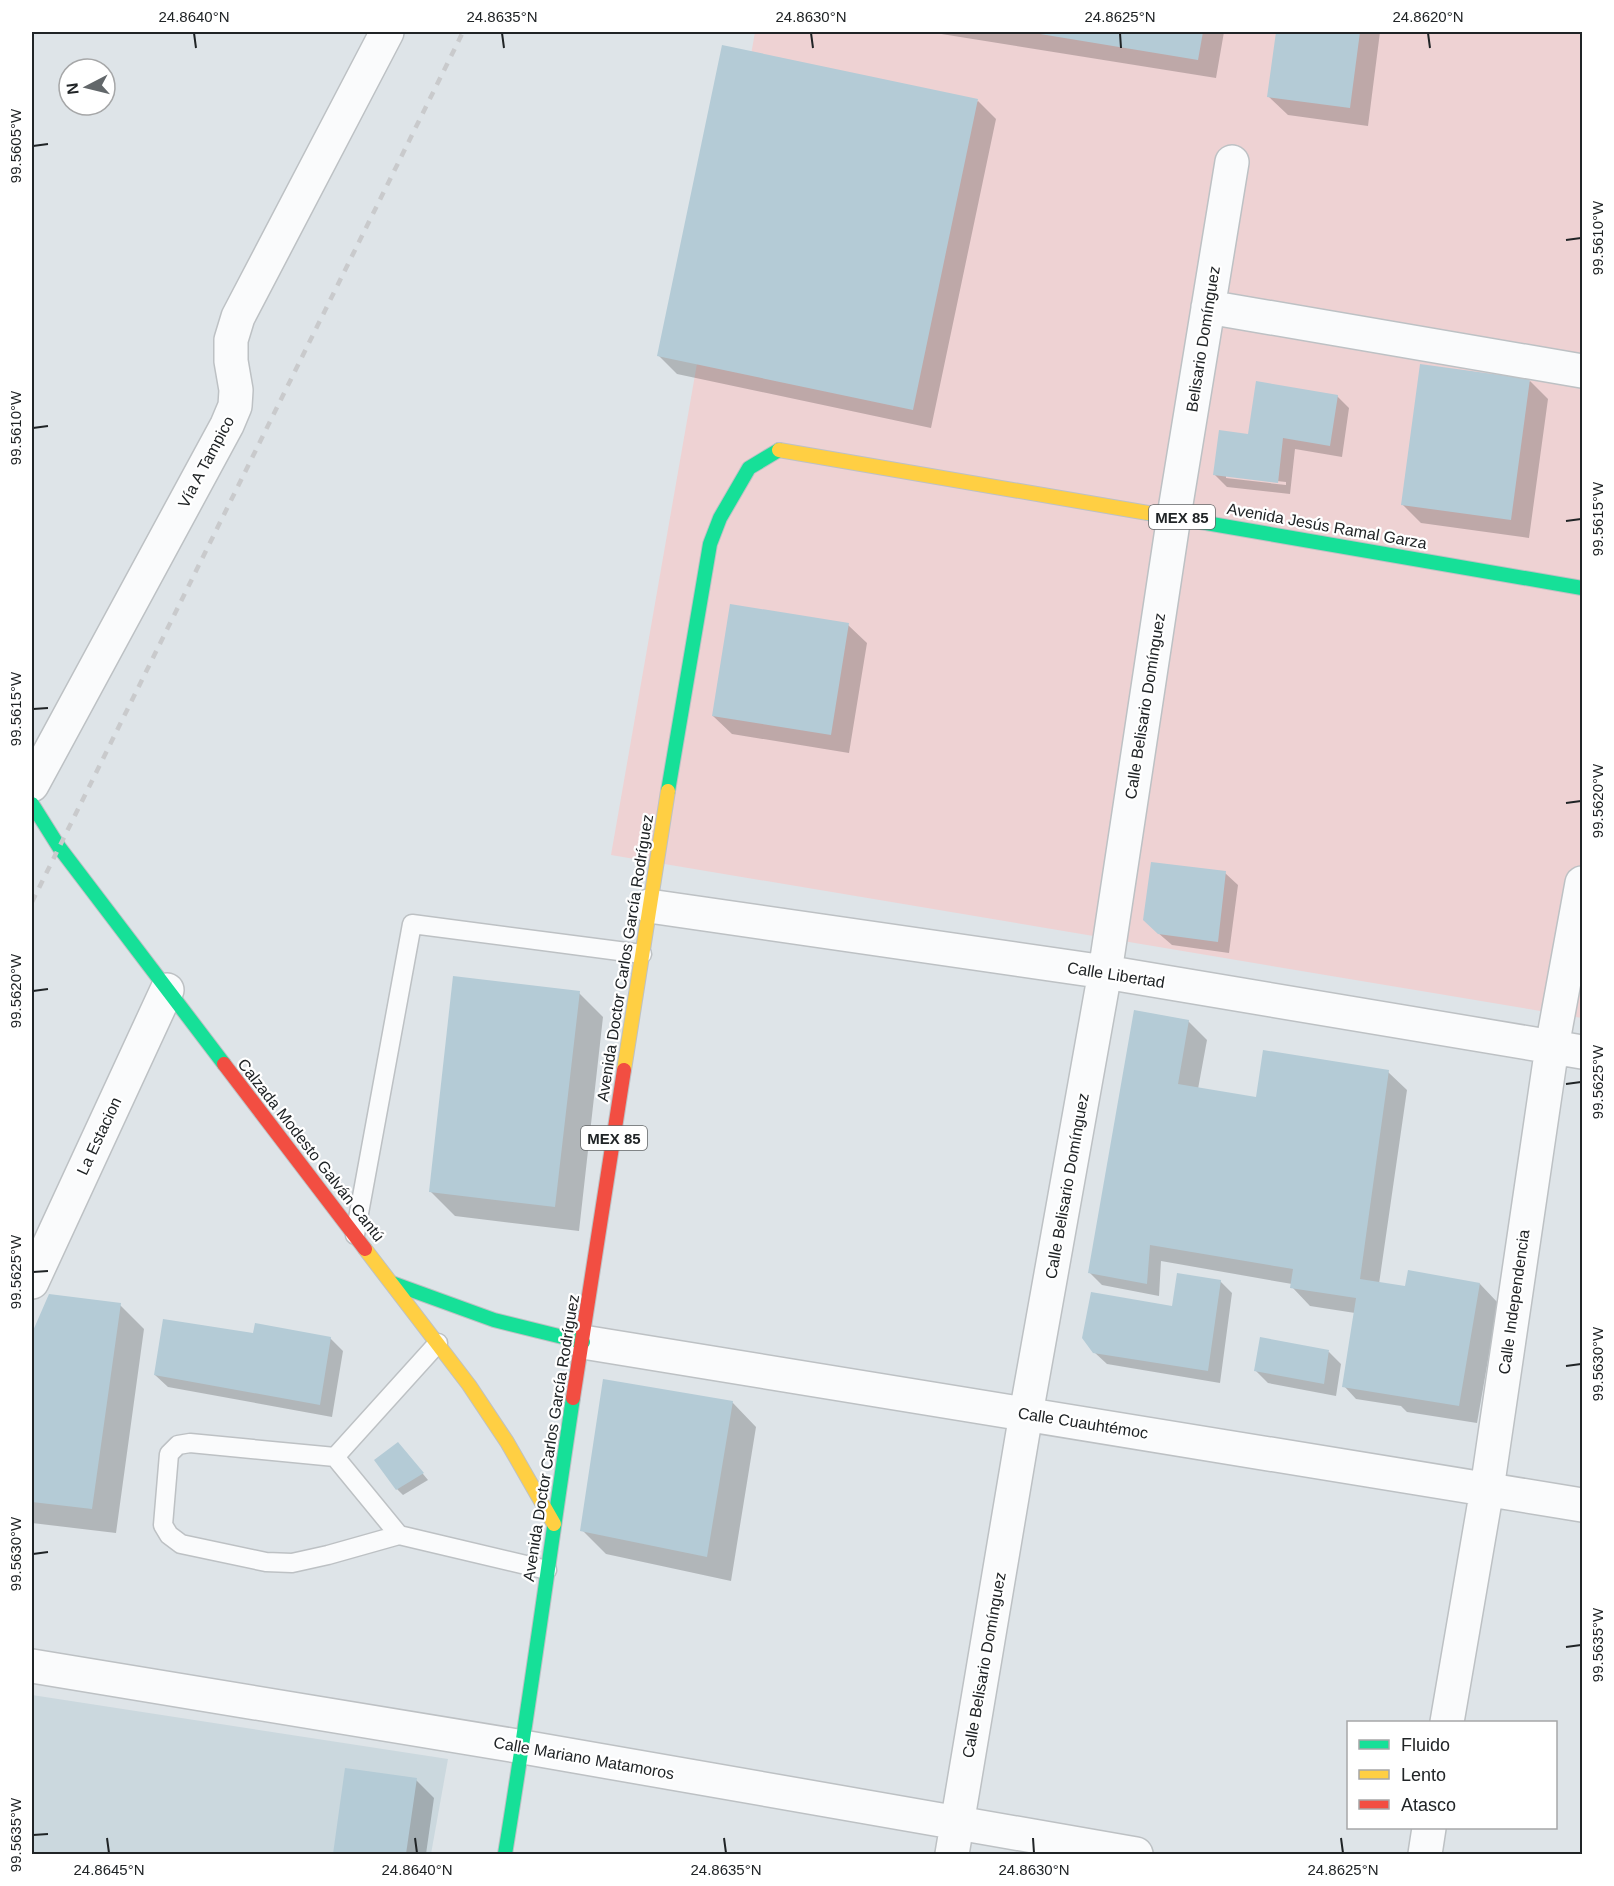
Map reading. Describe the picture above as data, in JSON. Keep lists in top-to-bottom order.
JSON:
{
  "streets": {
    "main road": [
      "MEX 85",
      "Avenida Jesús Ramal Garza",
      "Avenida Doctor Carlos García Rodríguez",
      "Calzada Modesto Galván Cantú"
    ],
    "street": [
      "Belisario Domínguez",
      "Vía A Tampico",
      "Calle Belisario Domínguez",
      "Calle Libertad",
      "La Estacion",
      "Calle Independencia",
      "Calle Cuauhtémoc",
      "Calle Mariano Matamoros"
    ]
  },
  "crossings": [
    ["Belisario Domínguez", "Avenida Jesús Ramal Garza"],
    ["Belisario Domínguez", "Calle Belisario Domínguez"],
    ["Avenida Jesús Ramal Garza", "Calle Belisario Domínguez"],
    ["Avenida Jesús Ramal Garza", "Avenida Doctor Carlos García Rodríguez"],
    ["Calle Belisario Domínguez", "Calle Libertad"],
    ["Calle Belisario Domínguez", "Calle Cuauhtémoc"],
    ["Calle Belisario Domínguez", "Calle Mariano Matamoros"],
    ["Avenida Doctor Carlos García Rodríguez", "Calle Libertad"],
    ["Avenida Doctor Carlos García Rodríguez", "Calzada Modesto Galván Cantú"],
    ["Avenida Doctor Carlos García Rodríguez", "Calle Cuauhtémoc"],
    ["Avenida Doctor Carlos García Rodríguez", "Calle Mariano Matamoros"],
    ["Calle Libertad", "Calle Independencia"],
    ["La Estacion", "Calzada Modesto Galván Cantú"],
    ["Calle Independencia", "Calle Cuauhtémoc"]
  ],
  "legend": ["Fluido", "Lento", "Atasco"],
  "north": "left",
  "coordinates": [
    "24.8640°N",
    "24.8635°N",
    "24.8630°N",
    "24.8625°N",
    "24.8620°N",
    "99.5605°W",
    "99.5610°W",
    "99.5615°W",
    "99.5620°W",
    "99.5625°W",
    "99.5630°W",
    "99.5635°W",
    "24.8645°N"
  ]
}
